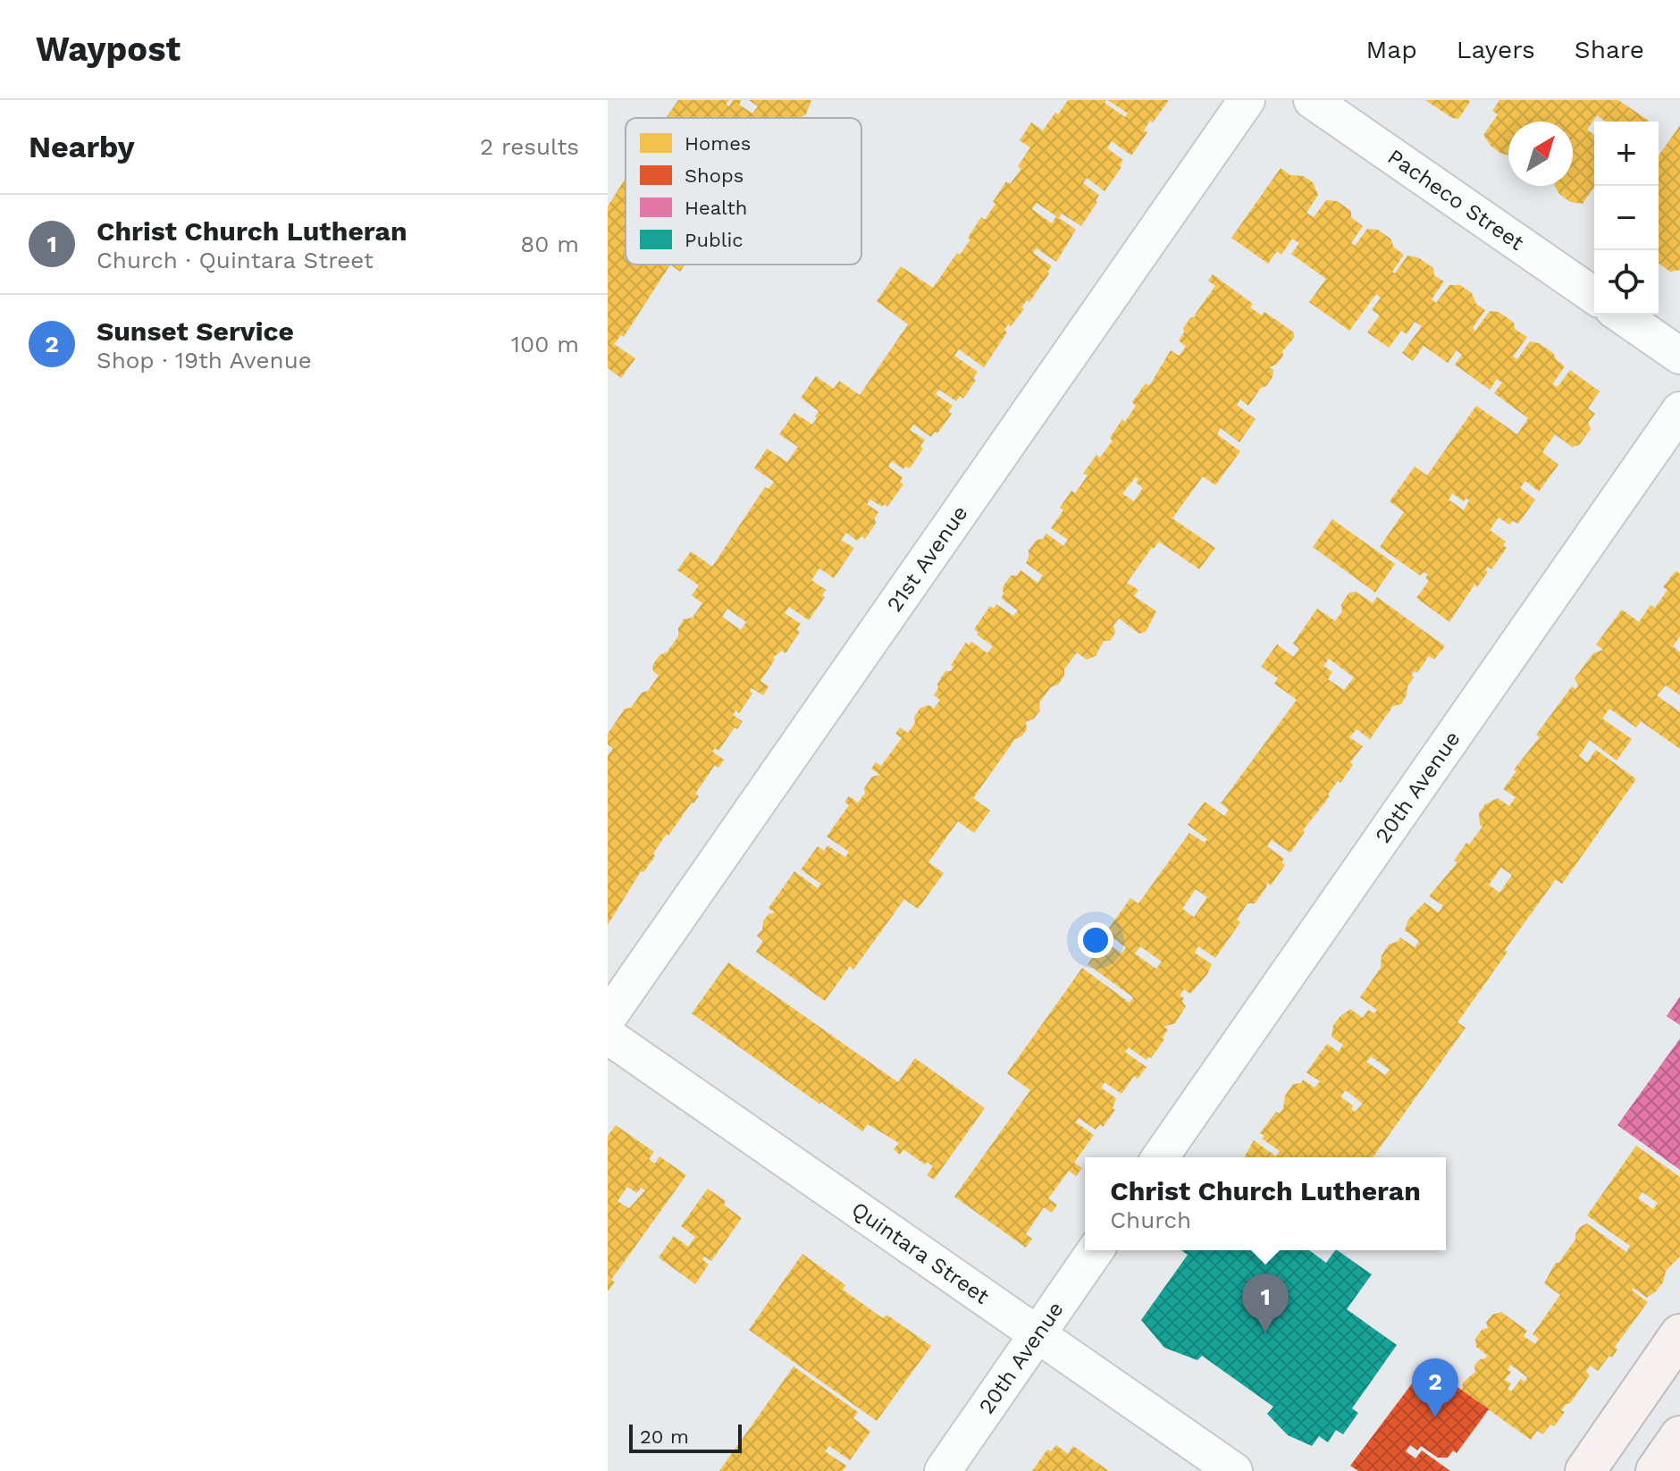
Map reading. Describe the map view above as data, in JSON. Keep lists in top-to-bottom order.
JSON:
{
  "streets": {
    "street": [
      "Pacheco Street",
      "21st Avenue",
      "20th Avenue",
      "Quintara Street"
    ]
  },
  "crossings": [
    ["20th Avenue", "Quintara Street"]
  ],
  "legend": [
    "Homes",
    "Shops",
    "Health",
    "Public"
  ],
  "scale_bar": "20 m",
  "north": "top right",
  "page": {
    "header": "Waypost",
    "nav": ["Map", "Layers", "Share"],
    "heading": ["Nearby", "2 results"],
    "map_buttons": ["+", "−"],
    "list": [
      {
        "mark": "1",
        "name": "Christ Church Lutheran",
        "note": "Church · Quintara Street",
        "value": "80 m"
      },
      {
        "mark": "2",
        "name": "Sunset Service",
        "note": "Shop · 19th Avenue",
        "value": "100 m"
      }
    ],
    "popup": ["Christ Church Lutheran", "Church"],
    "pins": ["1", "2"],
    "scale": "20 m"
  }
}
